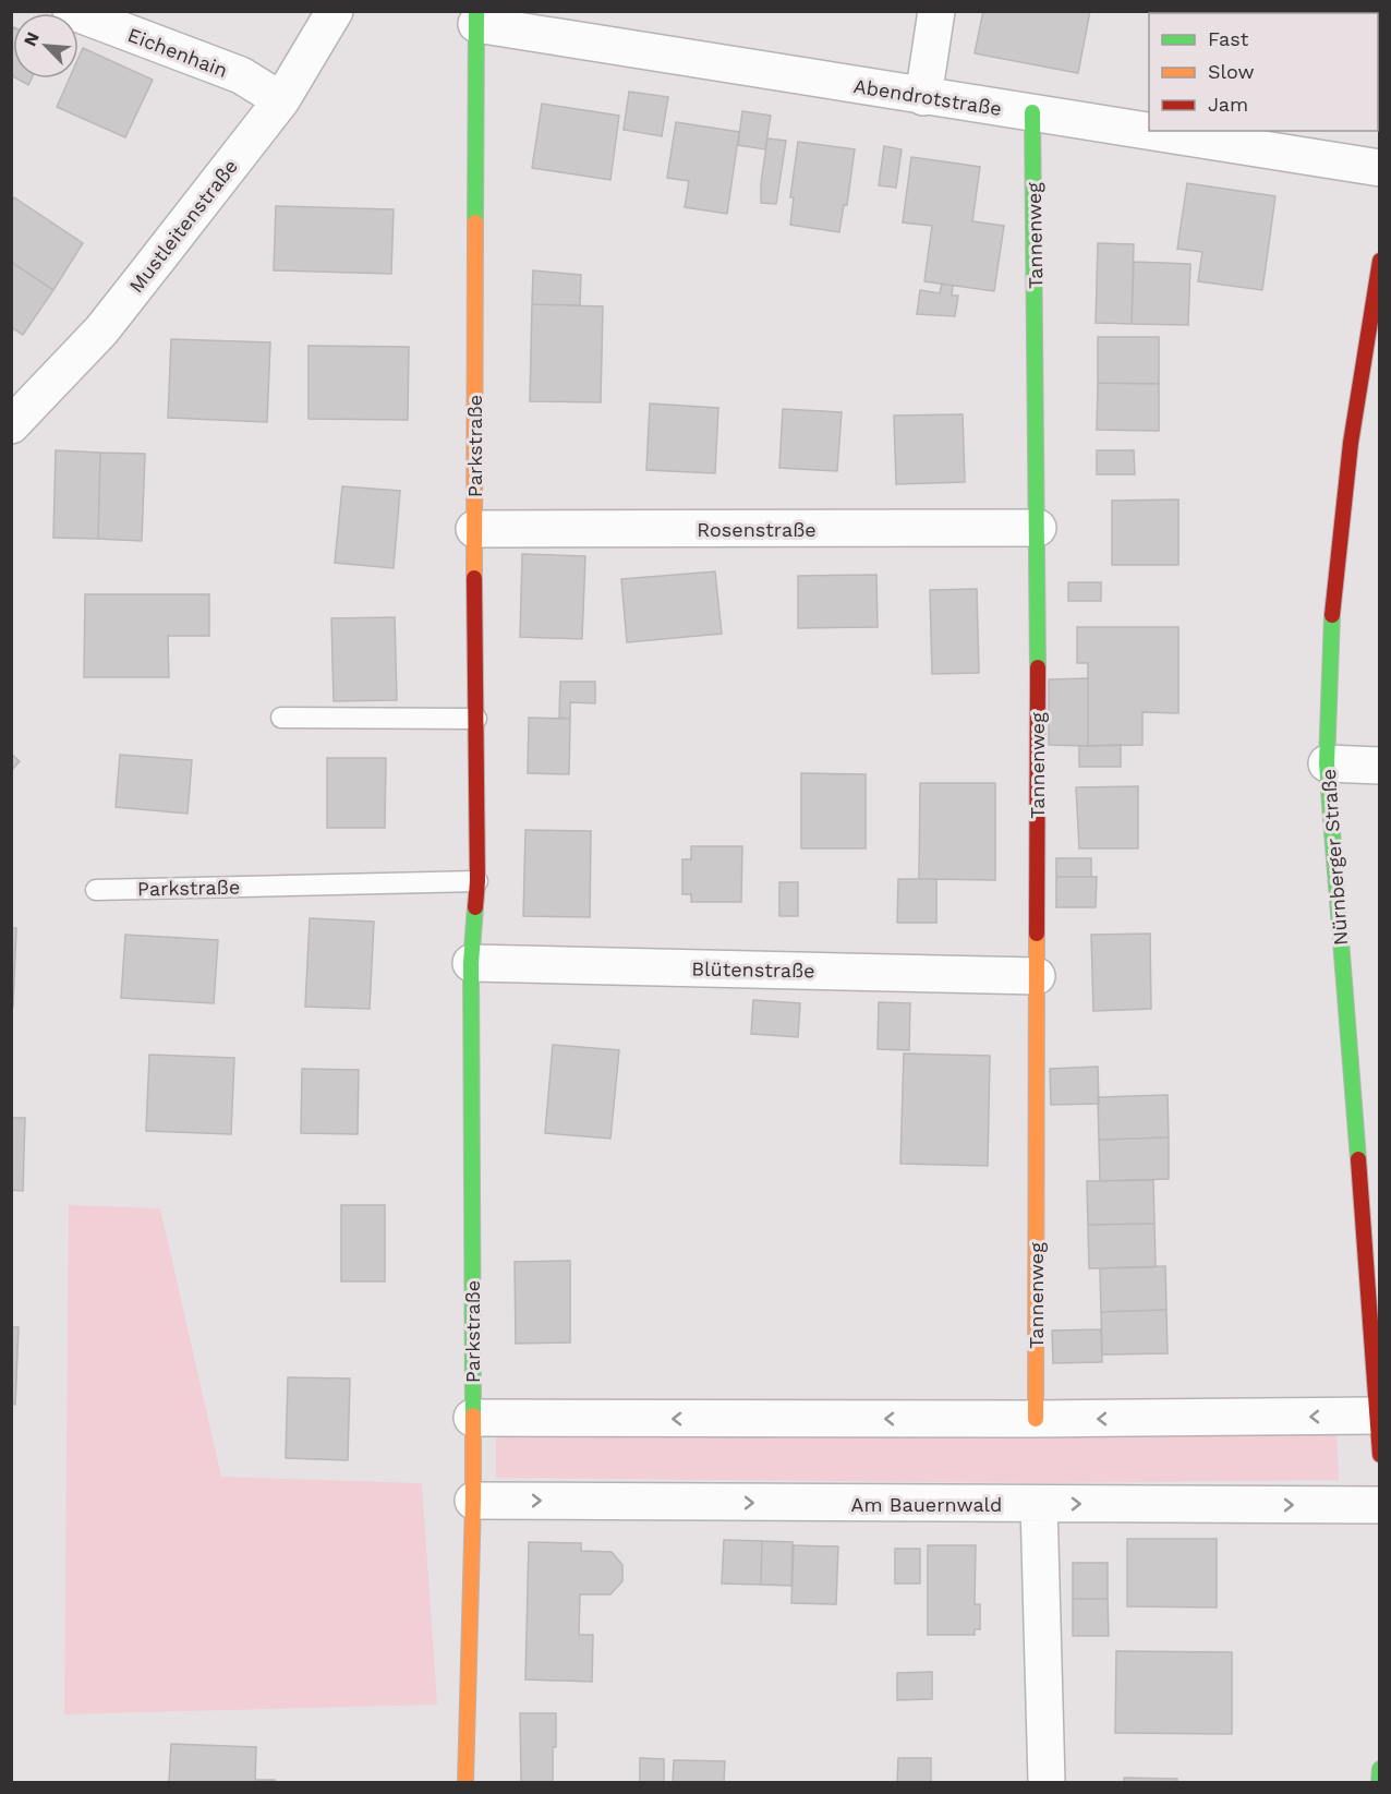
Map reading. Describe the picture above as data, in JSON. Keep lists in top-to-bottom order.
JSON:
{
  "streets": {
    "street": [
      "Eichenhain",
      "Abendrotstraße",
      "Mustleitenstraße",
      "Tannenweg",
      "Parkstraße",
      "Rosenstraße",
      "Nürnberger Straße",
      "Blütenstraße",
      "Am Bauernwald"
    ]
  },
  "crossings": [
    ["Eichenhain", "Mustleitenstraße"],
    ["Abendrotstraße", "Tannenweg"],
    ["Abendrotstraße", "Parkstraße"],
    ["Tannenweg", "Rosenstraße"],
    ["Tannenweg", "Blütenstraße"],
    ["Parkstraße", "Rosenstraße"],
    ["Parkstraße", "Blütenstraße"],
    ["Parkstraße", "Am Bauernwald"]
  ],
  "legend": ["Fast", "Slow", "Jam"],
  "north": "top left"
}
